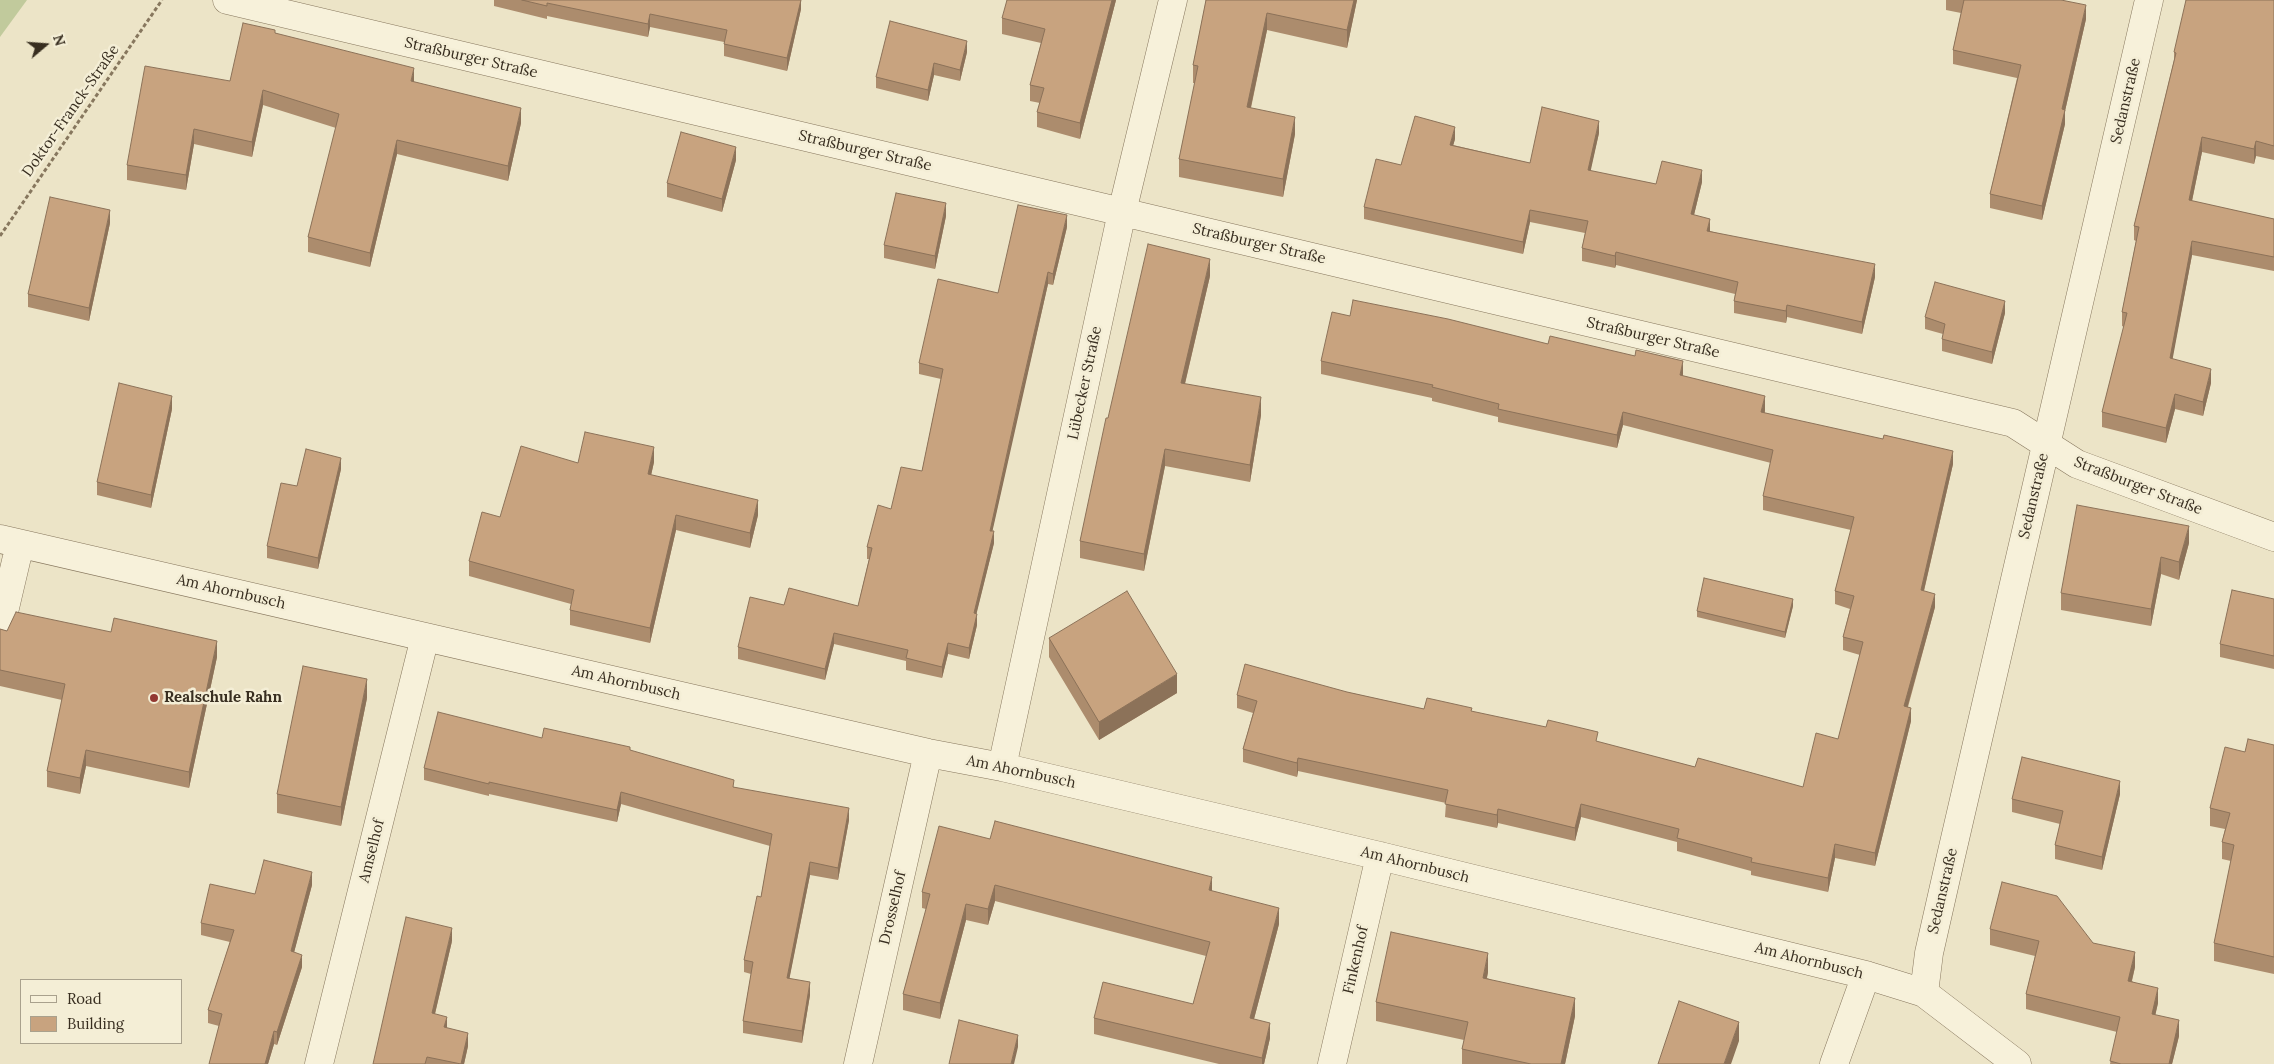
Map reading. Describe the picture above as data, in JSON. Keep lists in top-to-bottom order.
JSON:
{
  "streets": {
    "street": [
      "Straßburger Straße",
      "Sedanstraße",
      "Lübecker Straße",
      "Am Ahornbusch",
      "Amselhof",
      "Drosselhof",
      "Finkenhof"
    ],
    "path": ["Doktor-Franck-Straße"]
  },
  "crossings": [
    ["Straßburger Straße", "Sedanstraße"],
    ["Straßburger Straße", "Lübecker Straße"],
    ["Sedanstraße", "Am Ahornbusch"],
    ["Lübecker Straße", "Am Ahornbusch"],
    ["Am Ahornbusch", "Amselhof"],
    ["Am Ahornbusch", "Drosselhof"],
    ["Am Ahornbusch", "Finkenhof"]
  ],
  "places": ["Realschule Rahn"],
  "legend": ["Road", "Building"],
  "north": "right"
}
